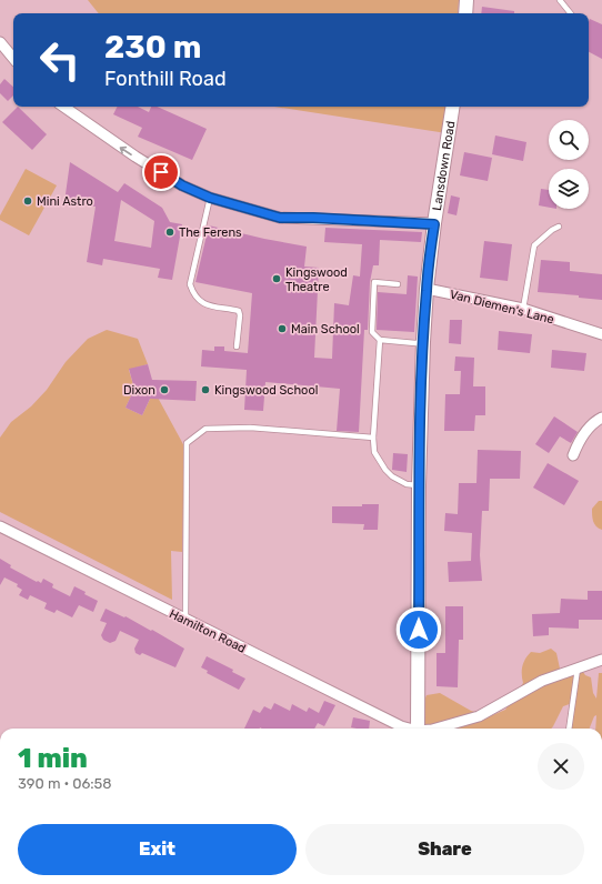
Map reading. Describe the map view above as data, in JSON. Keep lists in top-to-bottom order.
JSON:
{
  "streets": {
    "street": ["Lansdown Road", "Van Diemen's Lane", "Hamilton Road"]
  },
  "crossings": [
    ["Lansdown Road", "Van Diemen's Lane"]
  ],
  "places": [
    "Mini Astro",
    "The Ferens",
    "Kingswood Theatre",
    "Main School",
    "Dixon",
    "Kingswood School"
  ],
  "page": {
    "turn": ["230 m", "Fonthill Road"],
    "heading": ["1 min", "390 m · 06:58"],
    "buttons": ["Exit", "Share"]
  }
}
